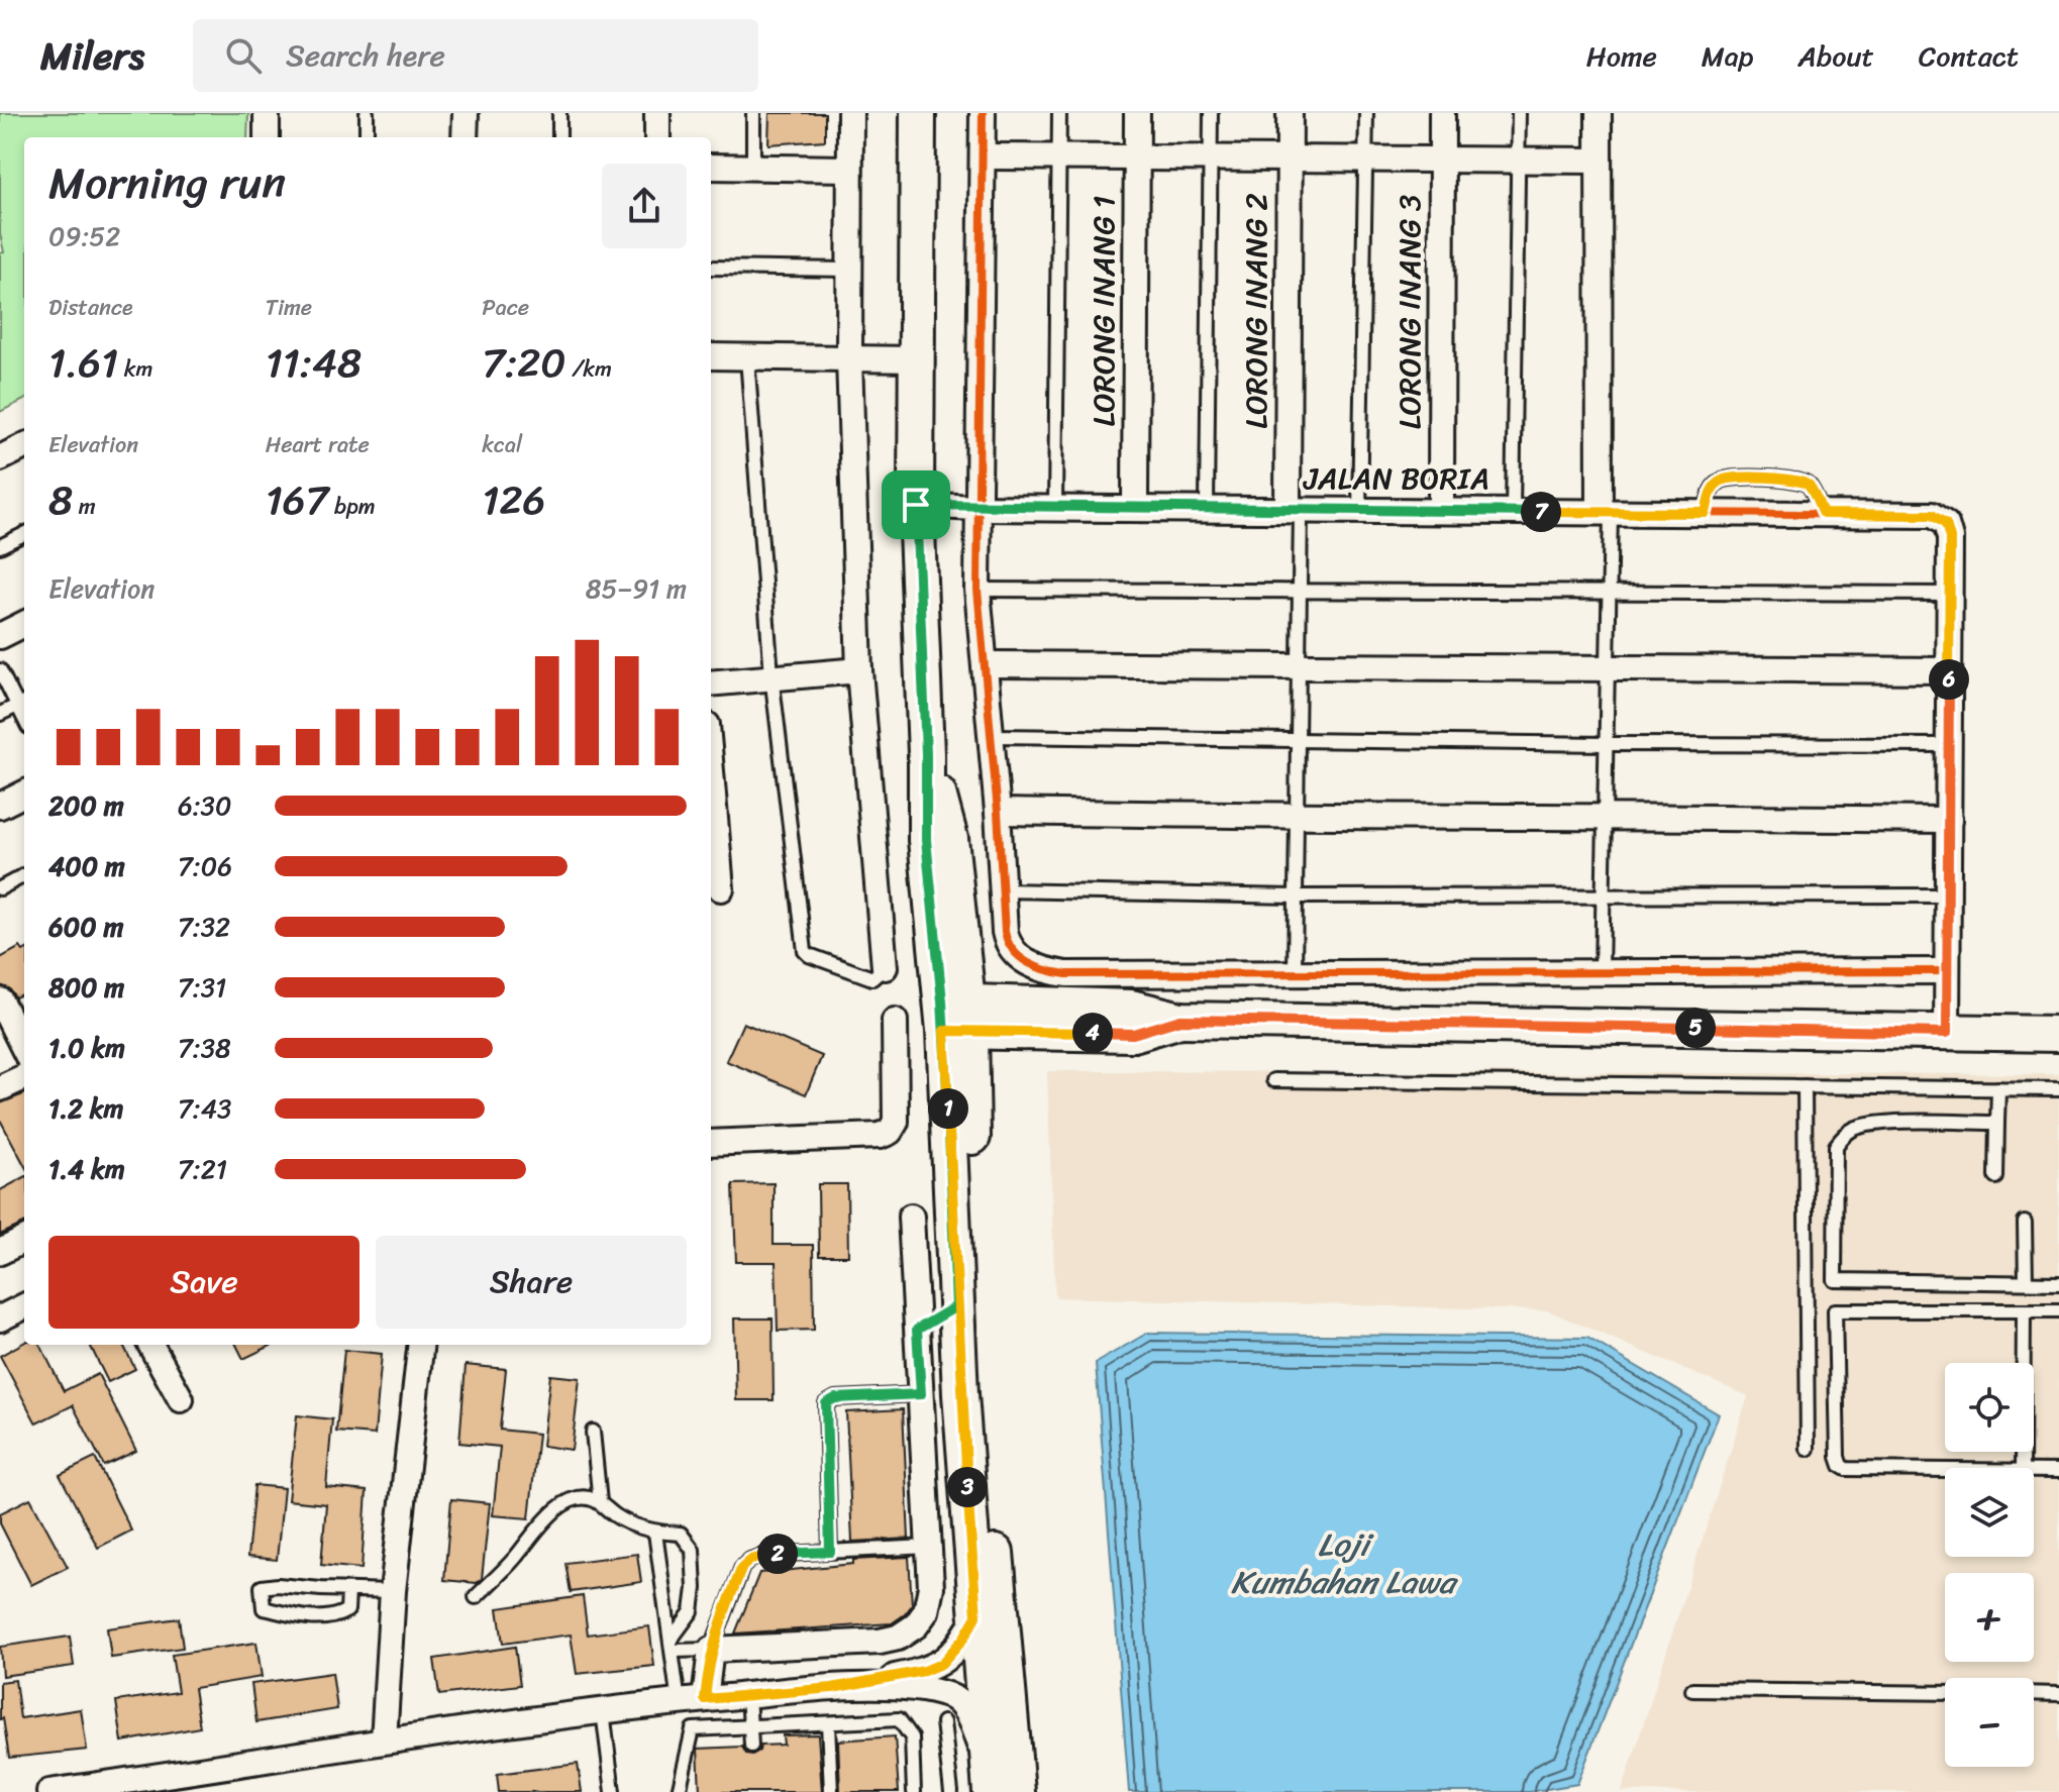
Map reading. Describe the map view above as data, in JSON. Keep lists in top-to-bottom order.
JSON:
{
  "streets": {
    "street": [
      "LORONG INANG 1",
      "LORONG INANG 2",
      "LORONG INANG 3",
      "JALAN BORIA"
    ]
  },
  "crossings": [
    ["LORONG INANG 1", "JALAN BORIA"],
    ["LORONG INANG 2", "JALAN BORIA"],
    ["LORONG INANG 3", "JALAN BORIA"]
  ],
  "water": ["Loji Kumbahan Lawa"],
  "page": {
    "header": "Milers",
    "search": "Search here",
    "nav": [
      "Home",
      "Map",
      "About",
      "Contact"
    ],
    "heading": ["Morning run", "09:52"],
    "stats": [
      ["Distance", "1.61 km"],
      ["Time", "11:48"],
      ["Pace", "7:20 /km"],
      ["Elevation", "8 m"],
      ["Heart rate", "167 bpm"],
      ["kcal", "126"]
    ],
    "pins": [
      "7",
      "6",
      "5",
      "4",
      "1",
      "3",
      "2"
    ],
    "chart": ["Elevation", "85–91 m"],
    "list": [
      {
        "name": "200 m",
        "note": "6:30"
      },
      {
        "name": "400 m",
        "note": "7:06"
      },
      {
        "name": "600 m",
        "note": "7:32"
      },
      {
        "name": "800 m",
        "note": "7:31"
      },
      {
        "name": "1.0 km",
        "note": "7:38"
      },
      {
        "name": "1.2 km",
        "note": "7:43"
      },
      {
        "name": "1.4 km",
        "note": "7:21"
      }
    ],
    "buttons": ["Save", "Share"],
    "map_buttons": ["+", "−"]
  }
}
